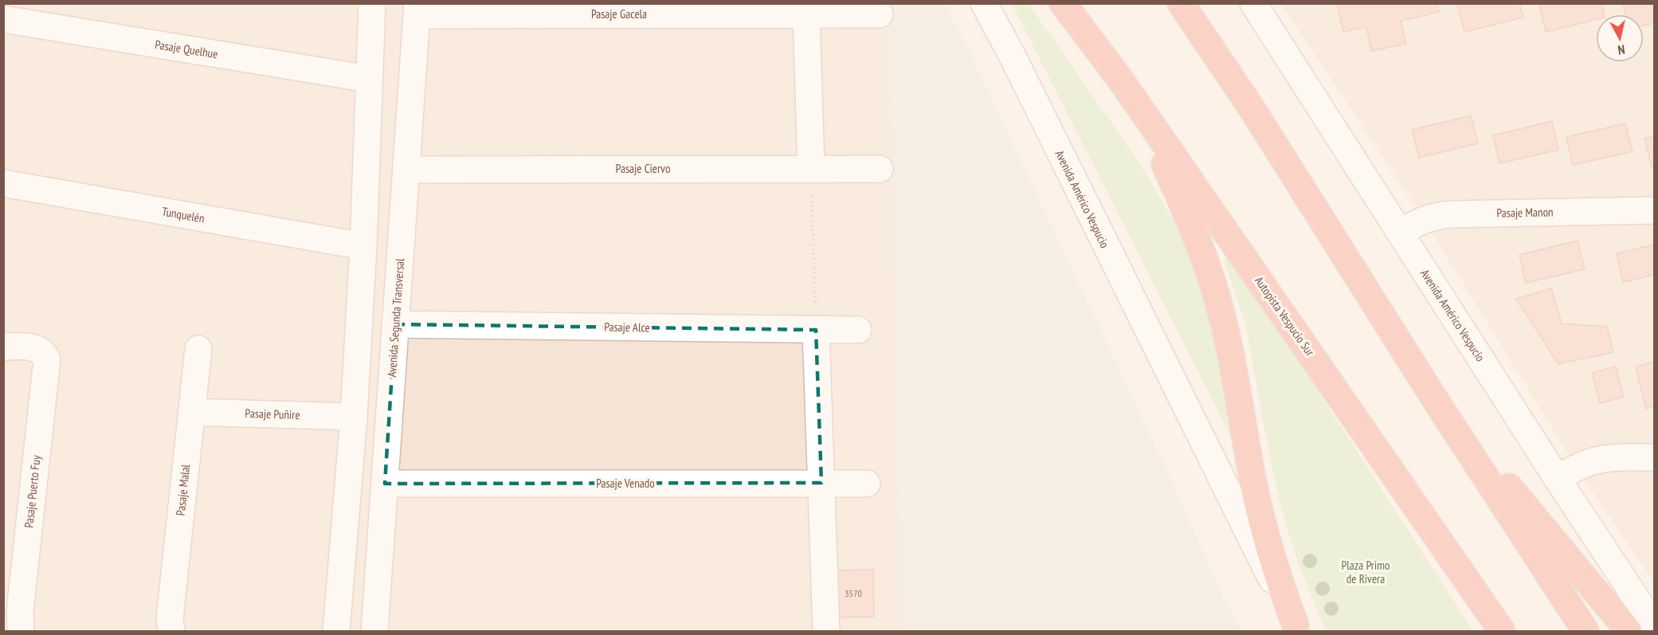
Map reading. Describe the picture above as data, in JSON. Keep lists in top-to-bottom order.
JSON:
{
  "streets": {
    "highway": ["Autopista Vespucio Sur"],
    "street": [
      "Pasaje Gacela",
      "Pasaje Quelhue",
      "Pasaje Ciervo",
      "Avenida Américo Vespucio",
      "Pasaje Manon",
      "Tunquelén",
      "Avenida Segunda Transversal",
      "Pasaje Alce",
      "Pasaje Puñire",
      "Pasaje Venado",
      "Pasaje Malal",
      "Pasaje Puerto Fuy"
    ]
  },
  "crossings": [
    ["Pasaje Gacela", "Avenida Segunda Transversal"],
    ["Pasaje Ciervo", "Avenida Segunda Transversal"],
    ["Avenida Américo Vespucio", "Pasaje Manon"],
    ["Avenida Segunda Transversal", "Pasaje Alce"],
    ["Avenida Segunda Transversal", "Pasaje Venado"],
    ["Pasaje Puñire", "Pasaje Malal"]
  ],
  "parks": ["Plaza Primo de Rivera"],
  "house_numbers": ["3570"],
  "north": "bottom"
}
